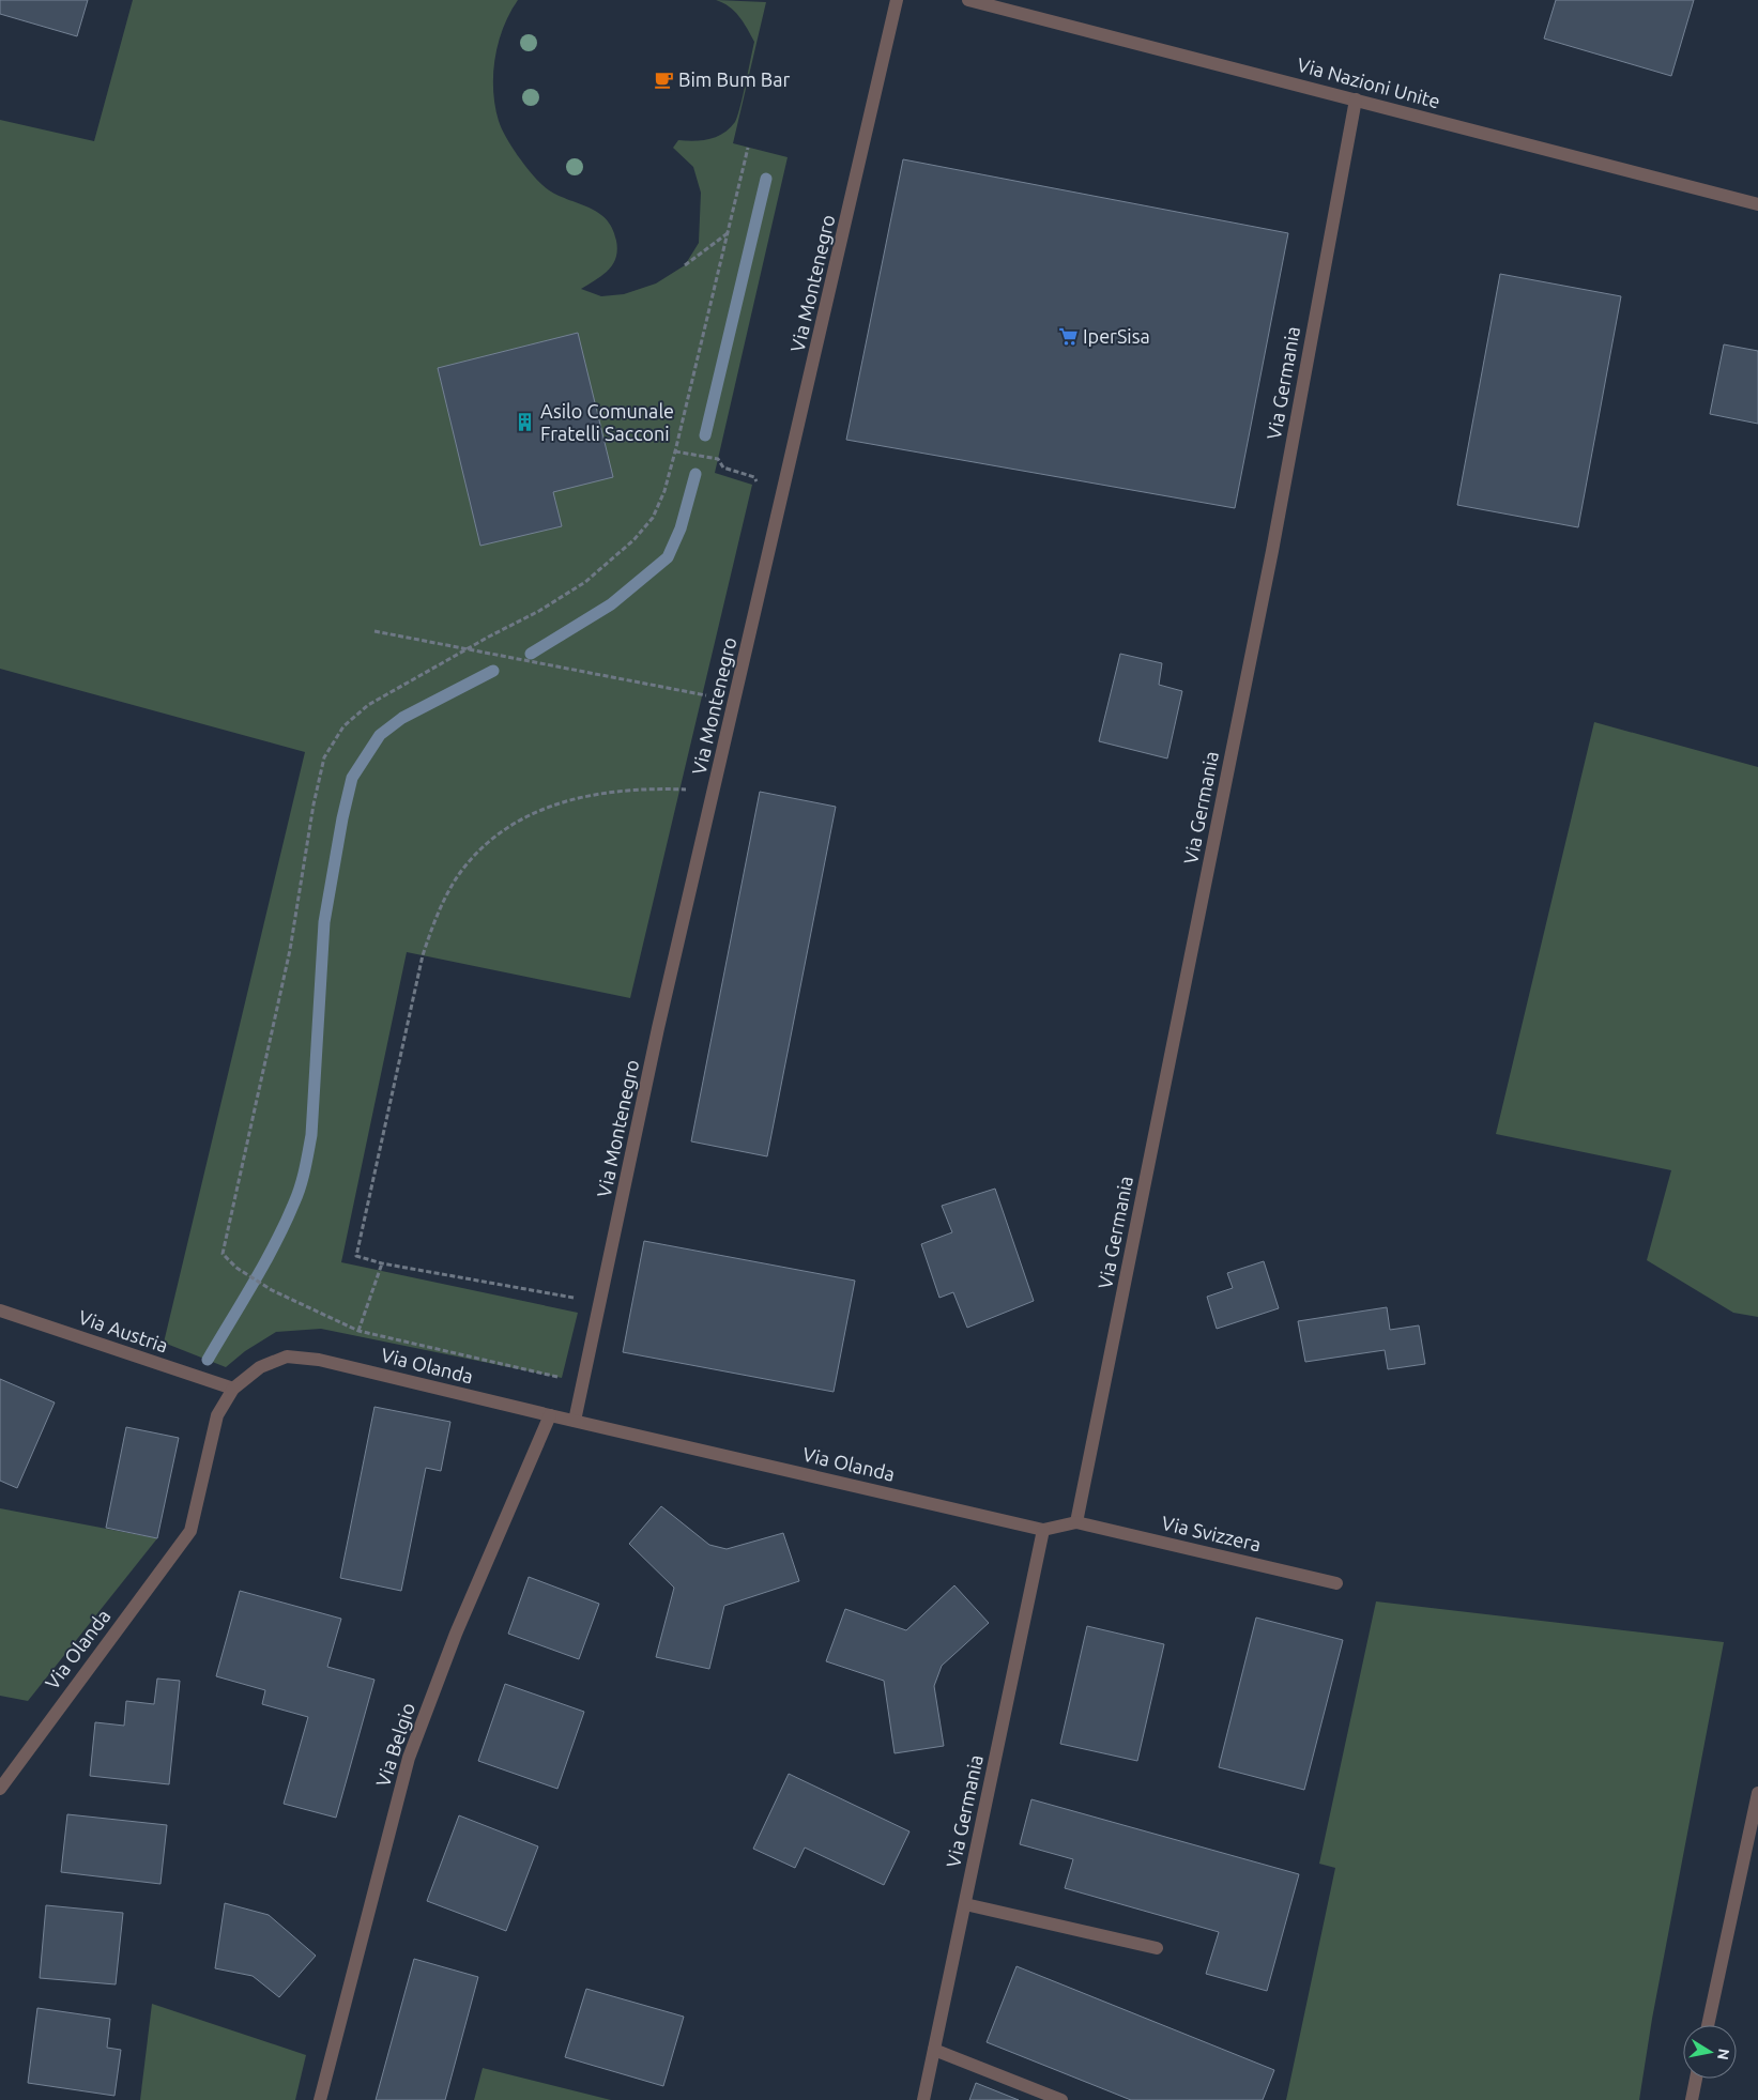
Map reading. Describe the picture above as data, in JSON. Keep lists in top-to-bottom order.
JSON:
{
  "streets": {
    "street": [
      "Via Nazioni Unite",
      "Via Montenegro",
      "Via Germania",
      "Via Austria",
      "Via Olanda",
      "Via Svizzera",
      "Via Belgio"
    ]
  },
  "crossings": [
    ["Via Nazioni Unite", "Via Germania"],
    ["Via Montenegro", "Via Olanda"],
    ["Via Germania", "Via Olanda"],
    ["Via Germania", "Via Svizzera"],
    ["Via Austria", "Via Olanda"],
    ["Via Olanda", "Via Svizzera"],
    ["Via Olanda", "Via Belgio"]
  ],
  "places": {
    "cafe": ["Bim Bum Bar"],
    "supermarket": ["IperSisa"],
    "building": ["Asilo Comunale Fratelli Sacconi"]
  },
  "north": "right"
}
